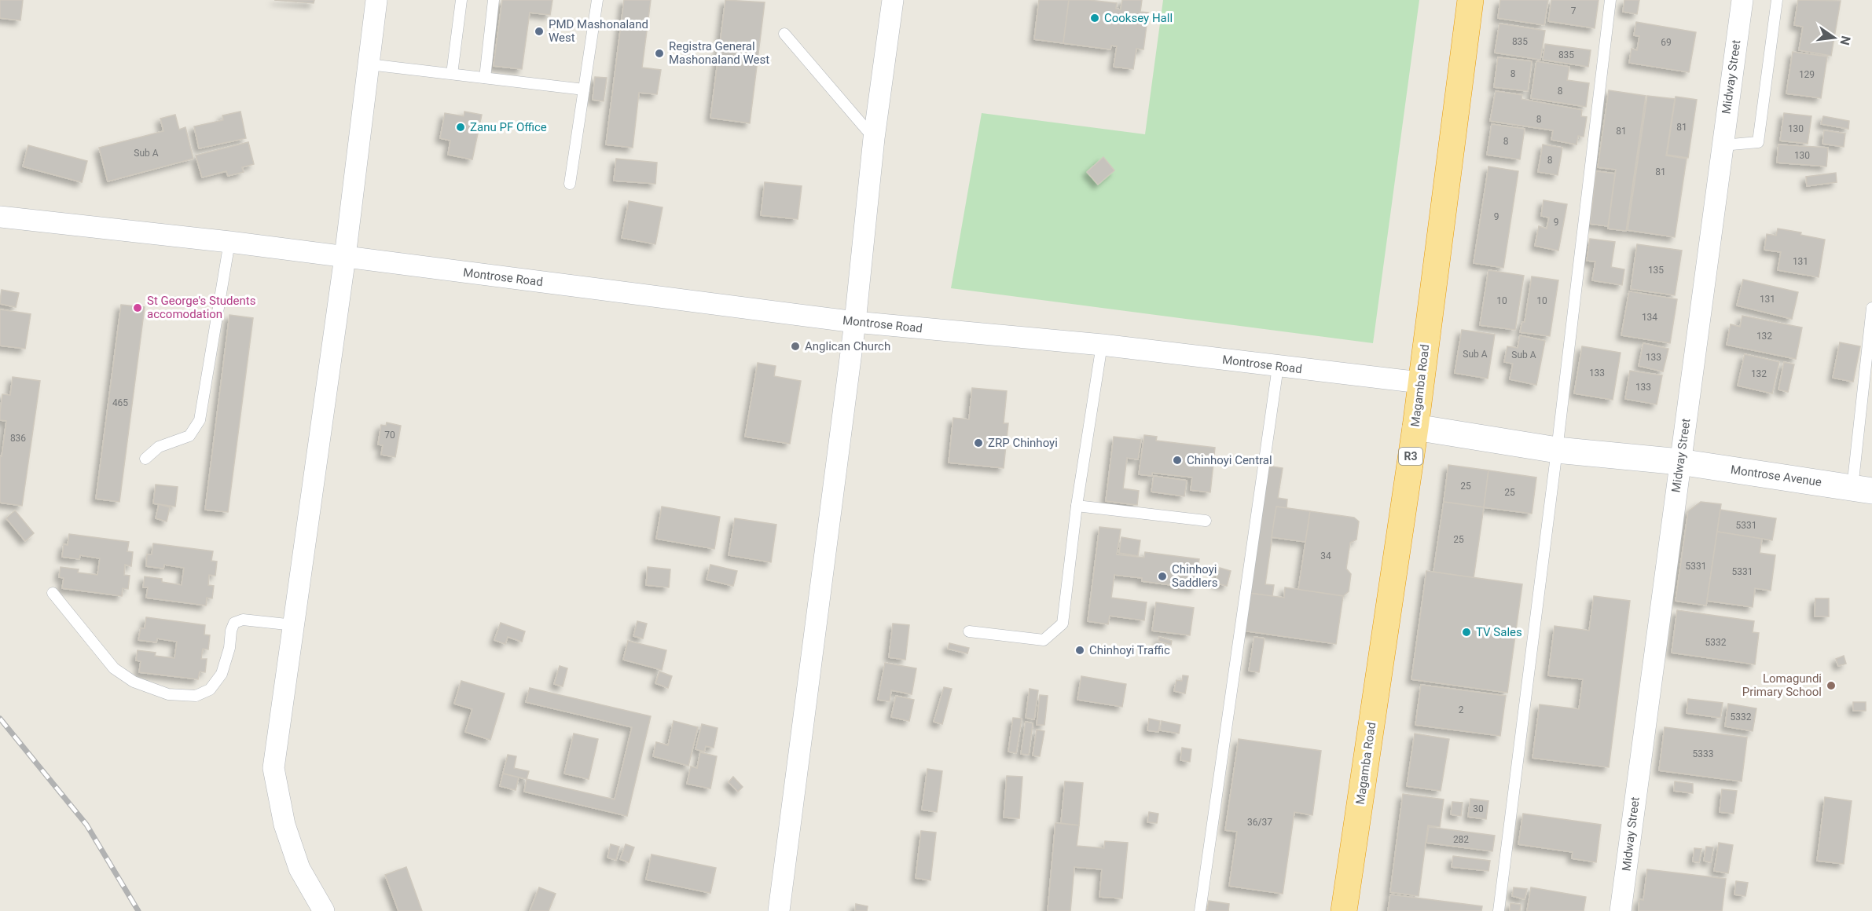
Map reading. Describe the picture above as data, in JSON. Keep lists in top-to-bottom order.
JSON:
{
  "streets": {
    "highway": ["Magamba Road", "R3"],
    "street": ["Midway Street", "Montrose Road", "Montrose Avenue"]
  },
  "crossings": [
    ["Midway Street", "Montrose Avenue"],
    ["Montrose Road", "Magamba Road"],
    ["Magamba Road", "Montrose Avenue"]
  ],
  "places": [
    "Cooksey Hall",
    "PMD Mashonaland West",
    "Registra General Mashonaland West",
    "Zanu PF Office",
    "St George's Students accomodation",
    "Anglican Church",
    "ZRP Chinhoyi",
    "Chinhoyi Central",
    "Chinhoyi Saddlers",
    "TV Sales",
    "Chinhoyi Traffic",
    "Lomagundi Primary School"
  ],
  "house_numbers": [
    "7",
    "835",
    "69",
    "835",
    "8",
    "129",
    "8",
    "8",
    "81",
    "130",
    "81",
    "8",
    "Sub A",
    "130",
    "8",
    "81",
    "9",
    "9",
    "131",
    "135",
    "131",
    "10",
    "10",
    "134",
    "132",
    "Sub A",
    "Sub A",
    "133",
    "133",
    "132",
    "133",
    "465",
    "70",
    "836",
    "25",
    "25",
    "5331",
    "25",
    "34",
    "5331",
    "5331",
    "5332",
    "2",
    "5332",
    "5333",
    "30",
    "36/37",
    "282"
  ],
  "north": "right"
}
